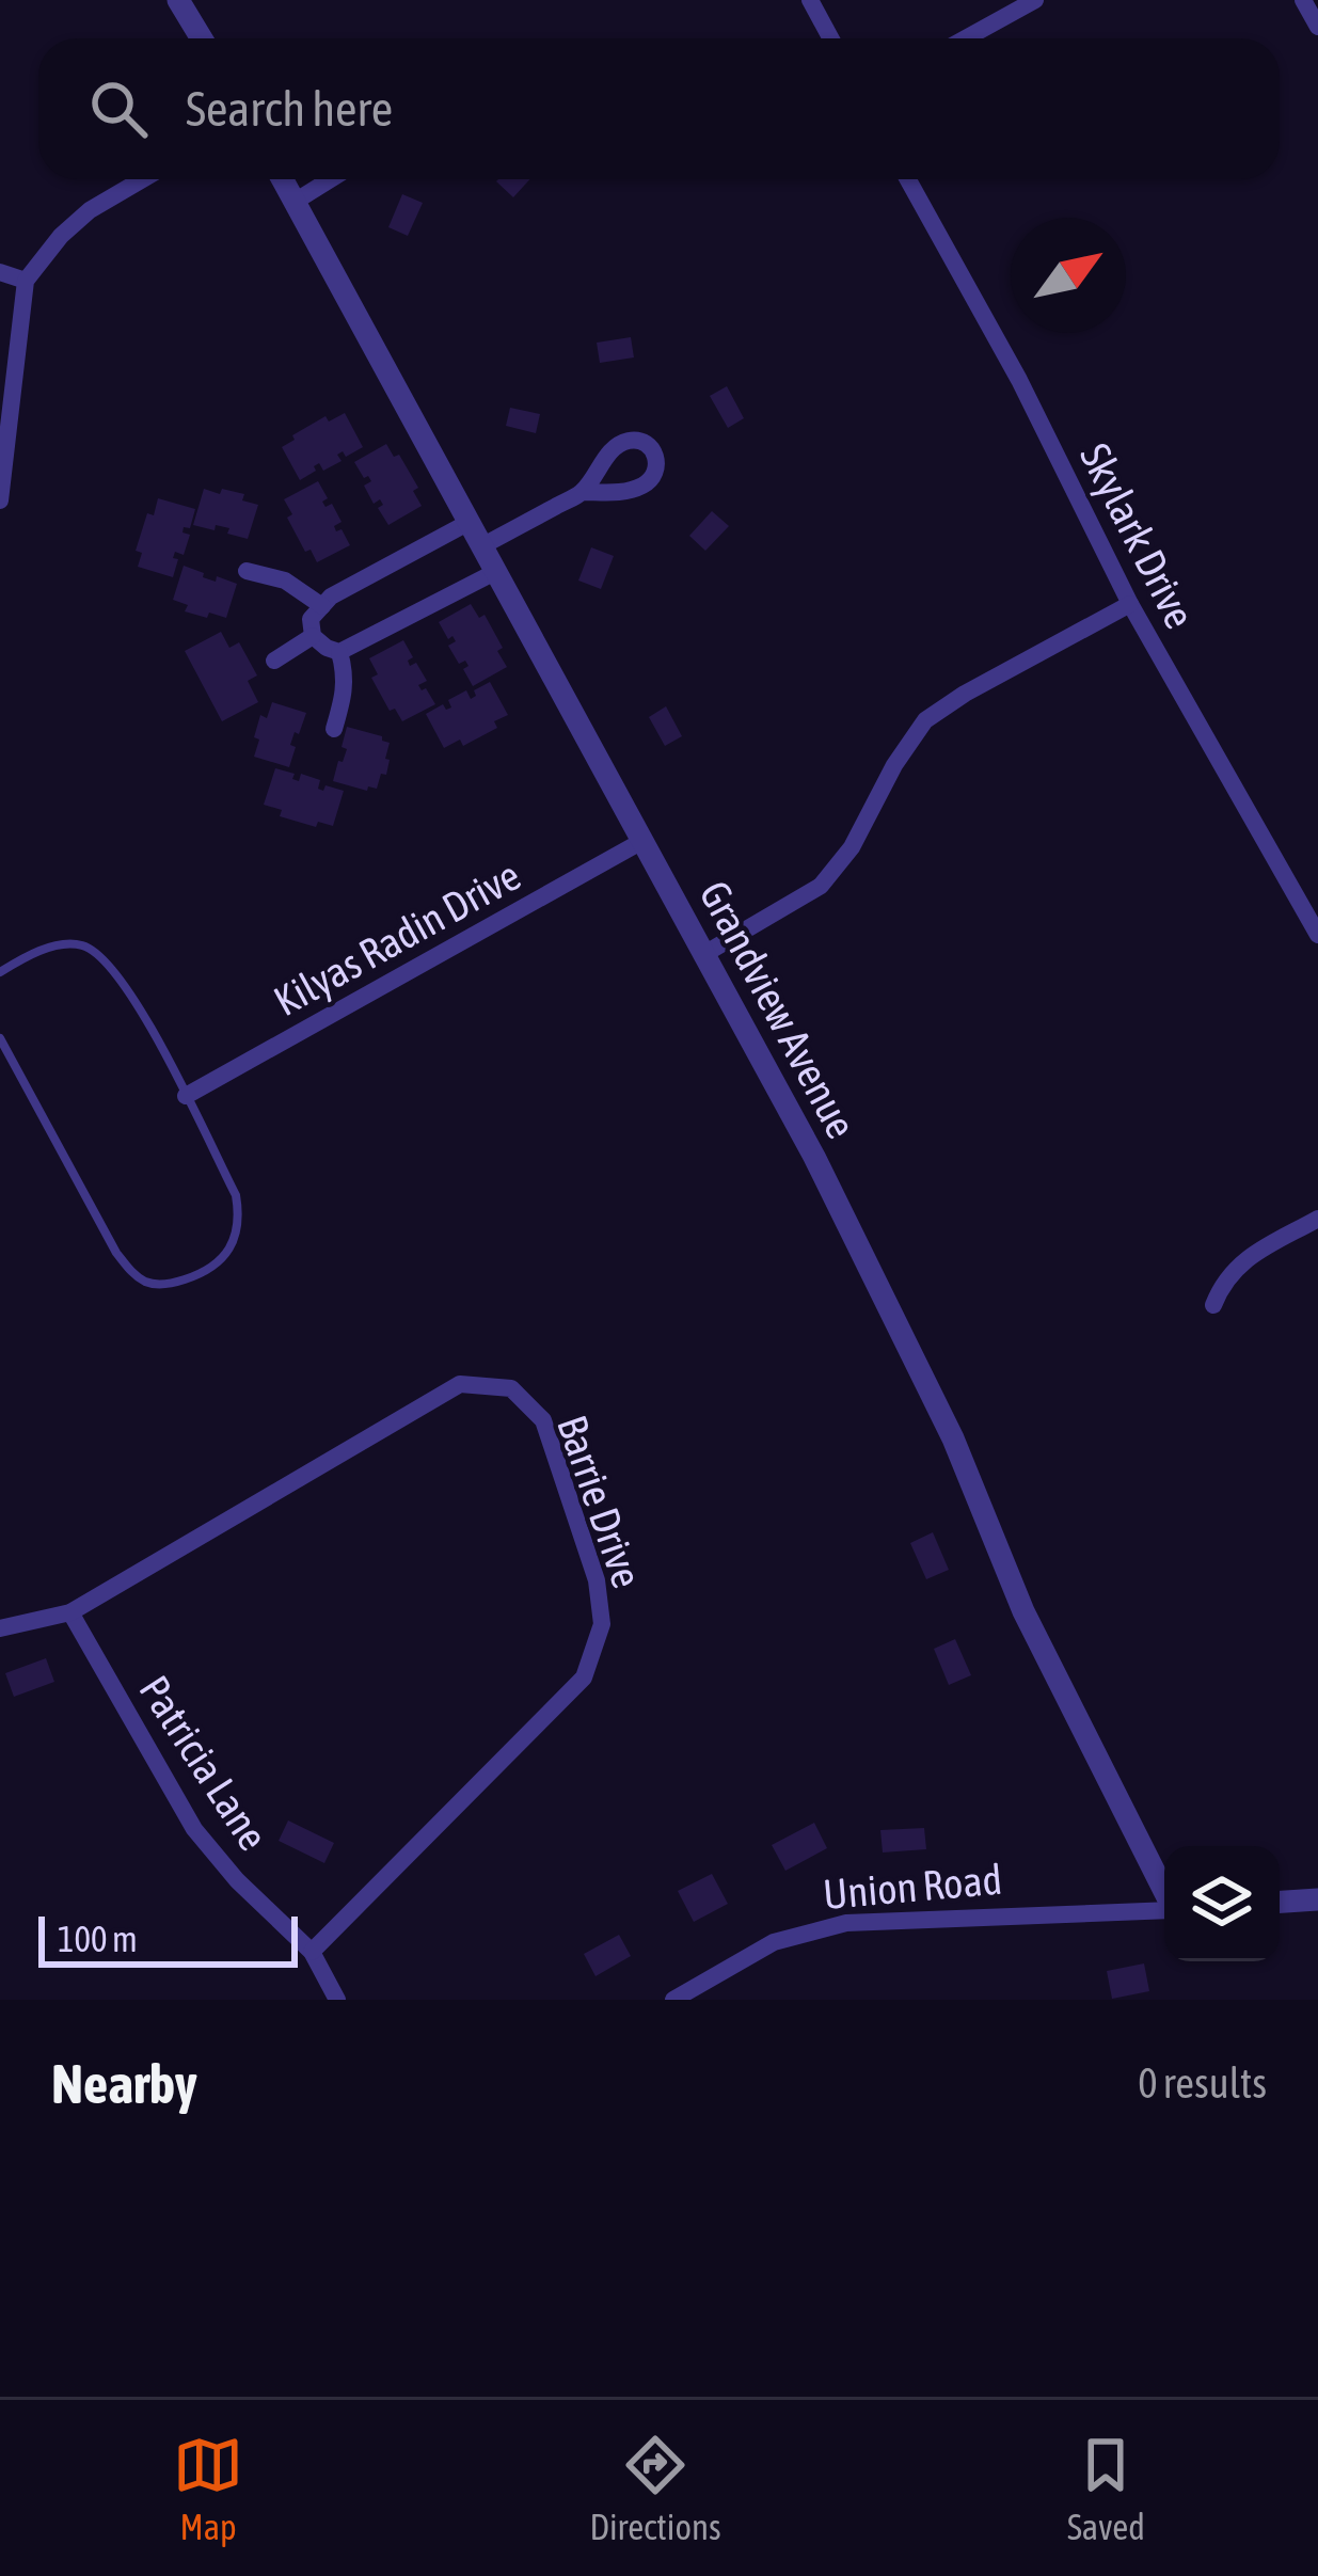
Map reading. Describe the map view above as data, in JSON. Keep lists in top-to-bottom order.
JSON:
{
  "streets": {
    "street": [
      "Skylark Drive",
      "Kilyas Radin Drive",
      "Grandview Avenue",
      "Barrie Drive",
      "Patricia Lane",
      "Union Road"
    ]
  },
  "crossings": [
    ["Kilyas Radin Drive", "Grandview Avenue"],
    ["Barrie Drive", "Patricia Lane"]
  ],
  "scale_bar": "100 m",
  "north": "top right",
  "page": {
    "search": "Search here",
    "scale": "100 m",
    "heading": ["Nearby", "0 results"],
    "nav": ["Map", "Directions", "Saved"]
  }
}
